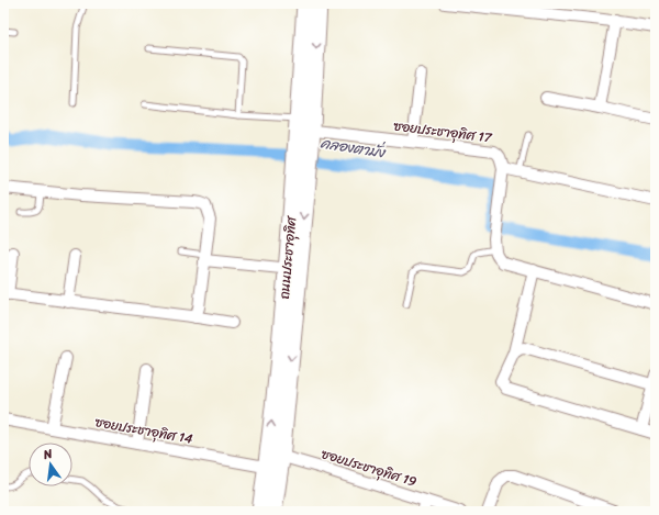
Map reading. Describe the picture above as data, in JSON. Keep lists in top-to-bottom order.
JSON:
{
  "streets": {
    "main road": ["ถนนประชาอุทิศ"],
    "street": ["ซอยประชาอุทิศ 17", "ซอยประชาอุทิศ 14", "ซอยประชาอุทิศ 19"]
  },
  "crossings": [
    ["ซอยประชาอุทิศ 17", "ถนนประชาอุทิศ"],
    ["ถนนประชาอุทิศ", "ซอยประชาอุทิศ 14"],
    ["ถนนประชาอุทิศ", "ซอยประชาอุทิศ 19"],
    ["ซอยประชาอุทิศ 14", "ซอยประชาอุทิศ 19"]
  ],
  "water": ["คลองตามั่ง"],
  "north": "top"
}
